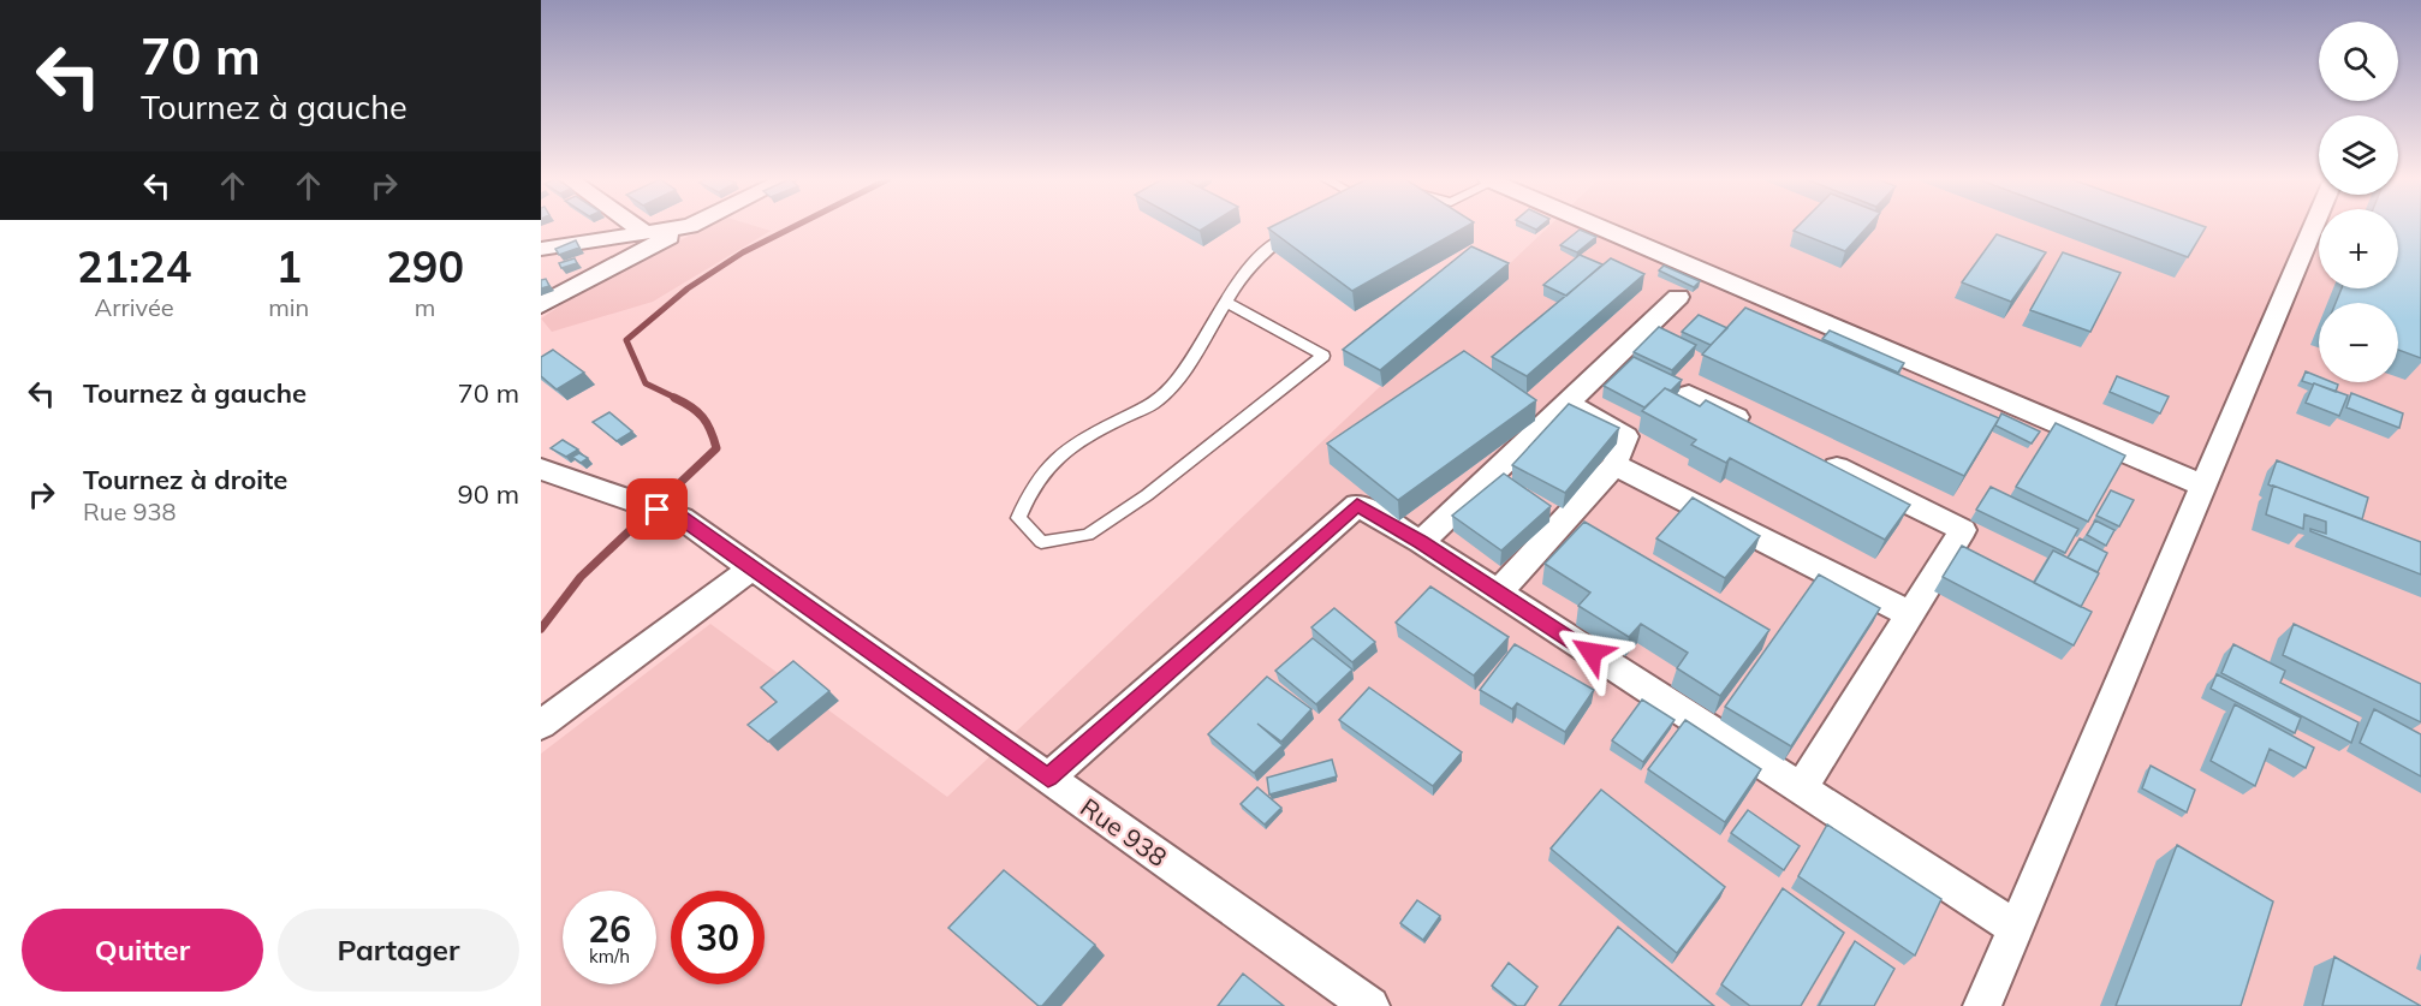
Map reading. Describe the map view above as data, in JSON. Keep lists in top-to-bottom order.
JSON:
{
  "streets": {
    "street": ["Rue 938"]
  },
  "page": {
    "turn": ["70 m", "Tournez à gauche"],
    "map_buttons": ["+", "−"],
    "eta": [
      "21:24",
      "Arrivée",
      "1",
      "min",
      "290",
      "m"
    ],
    "list": [
      {
        "name": "Tournez à gauche",
        "value": "70 m"
      },
      {
        "name": "Tournez à droite",
        "note": "Rue 938",
        "value": "90 m"
      }
    ],
    "speed": "26 km/h",
    "limit": "30",
    "buttons": ["Quitter", "Partager"]
  }
}
